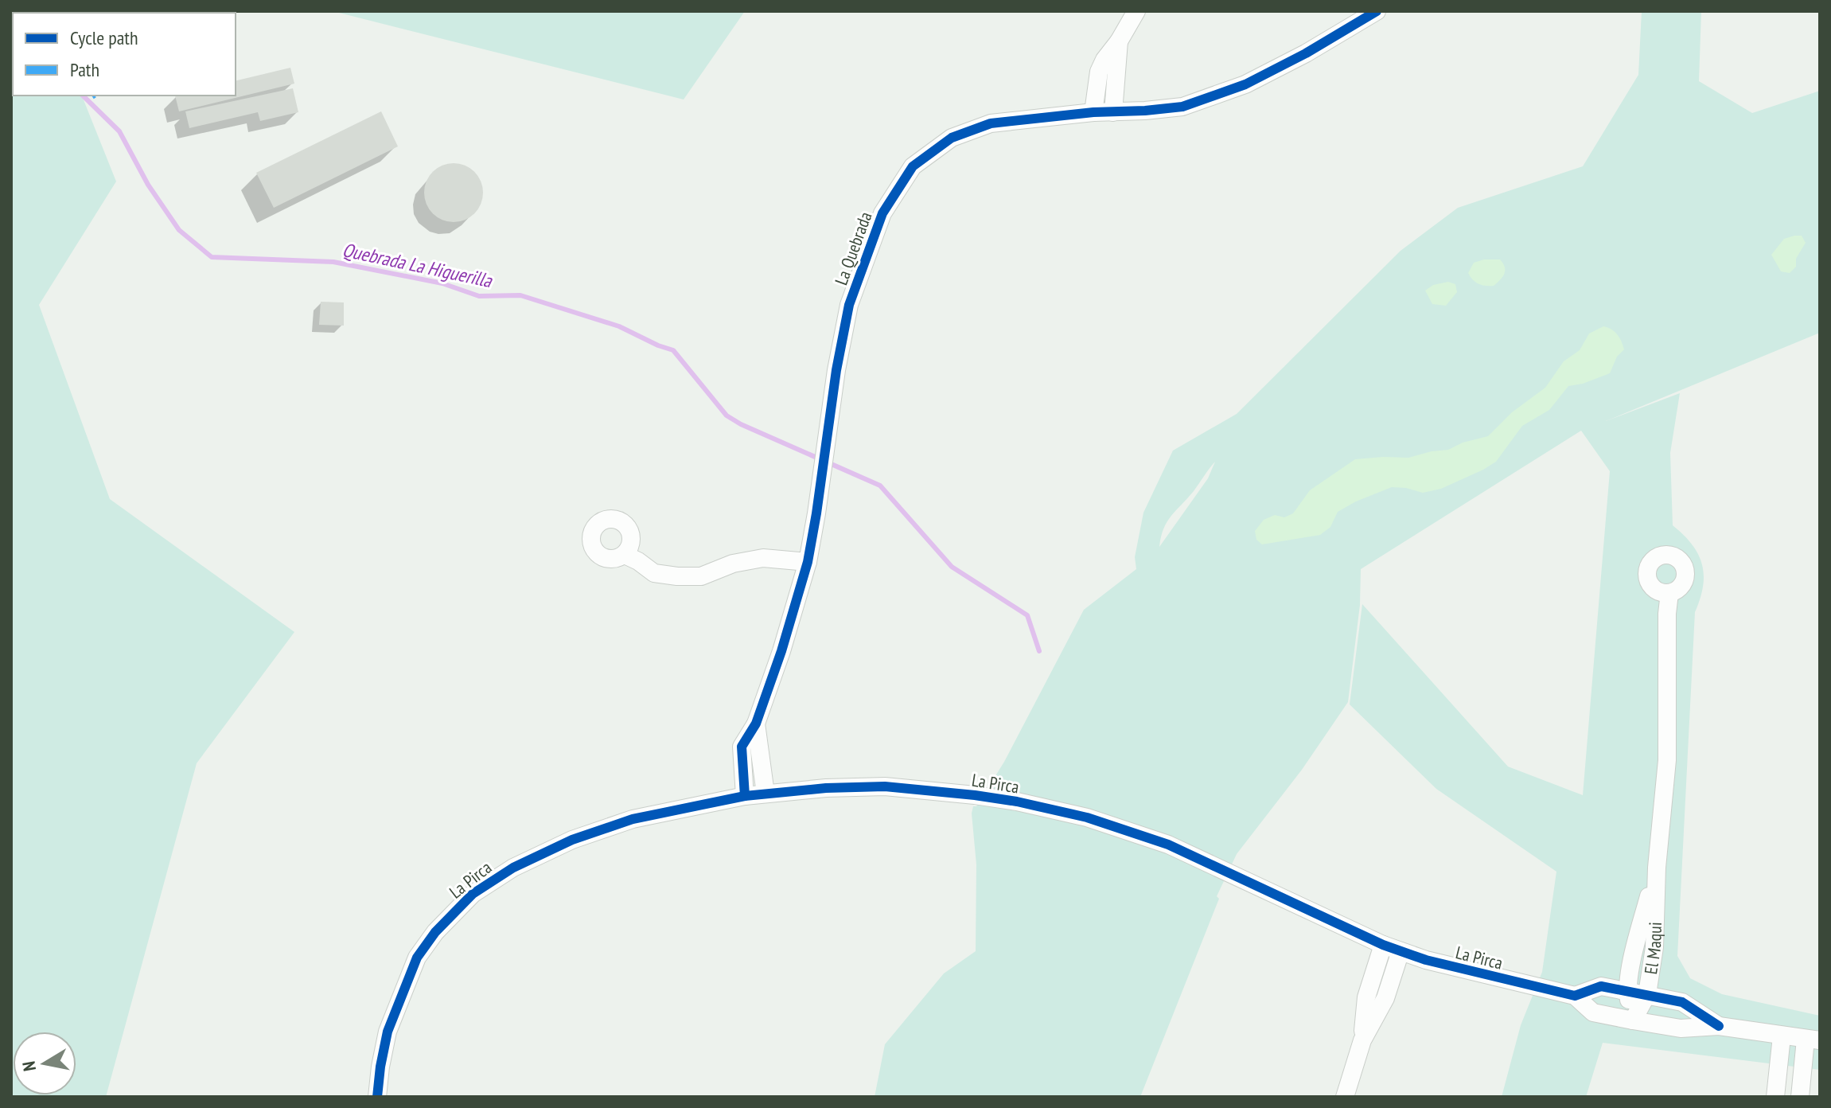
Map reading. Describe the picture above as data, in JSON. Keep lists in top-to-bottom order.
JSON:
{
  "streets": {
    "street": ["La Quebrada", "La Pirca", "El Maqui"]
  },
  "crossings": [
    ["La Quebrada", "La Pirca"],
    ["La Pirca", "El Maqui"]
  ],
  "water": ["Quebrada La Higuerilla"],
  "legend": ["Cycle path", "Path"],
  "north": "left"
}
